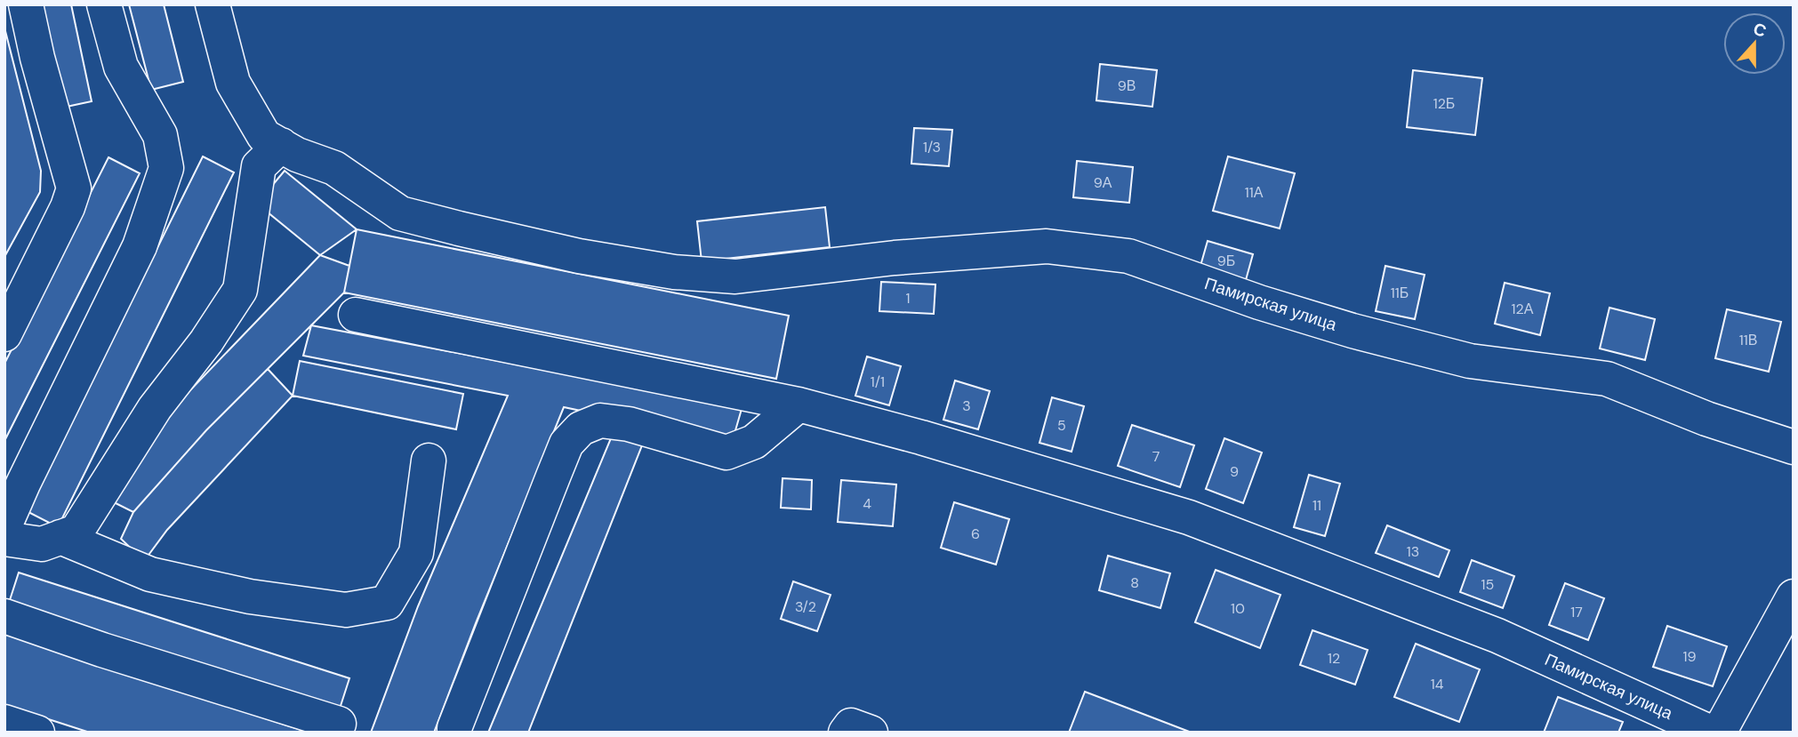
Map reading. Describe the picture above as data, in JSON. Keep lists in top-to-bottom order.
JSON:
{
  "streets": {
    "street": ["Памирская улица"]
  },
  "house_numbers": [
    "9В",
    "12Б",
    "1/3",
    "9А",
    "11А",
    "9Б",
    "11Б",
    "1",
    "12А",
    "11В",
    "1/1",
    "3",
    "5",
    "7",
    "9",
    "4",
    "11",
    "6",
    "13",
    "8",
    "15",
    "3/2",
    "10",
    "17",
    "19",
    "12",
    "14"
  ],
  "north": "top"
}
